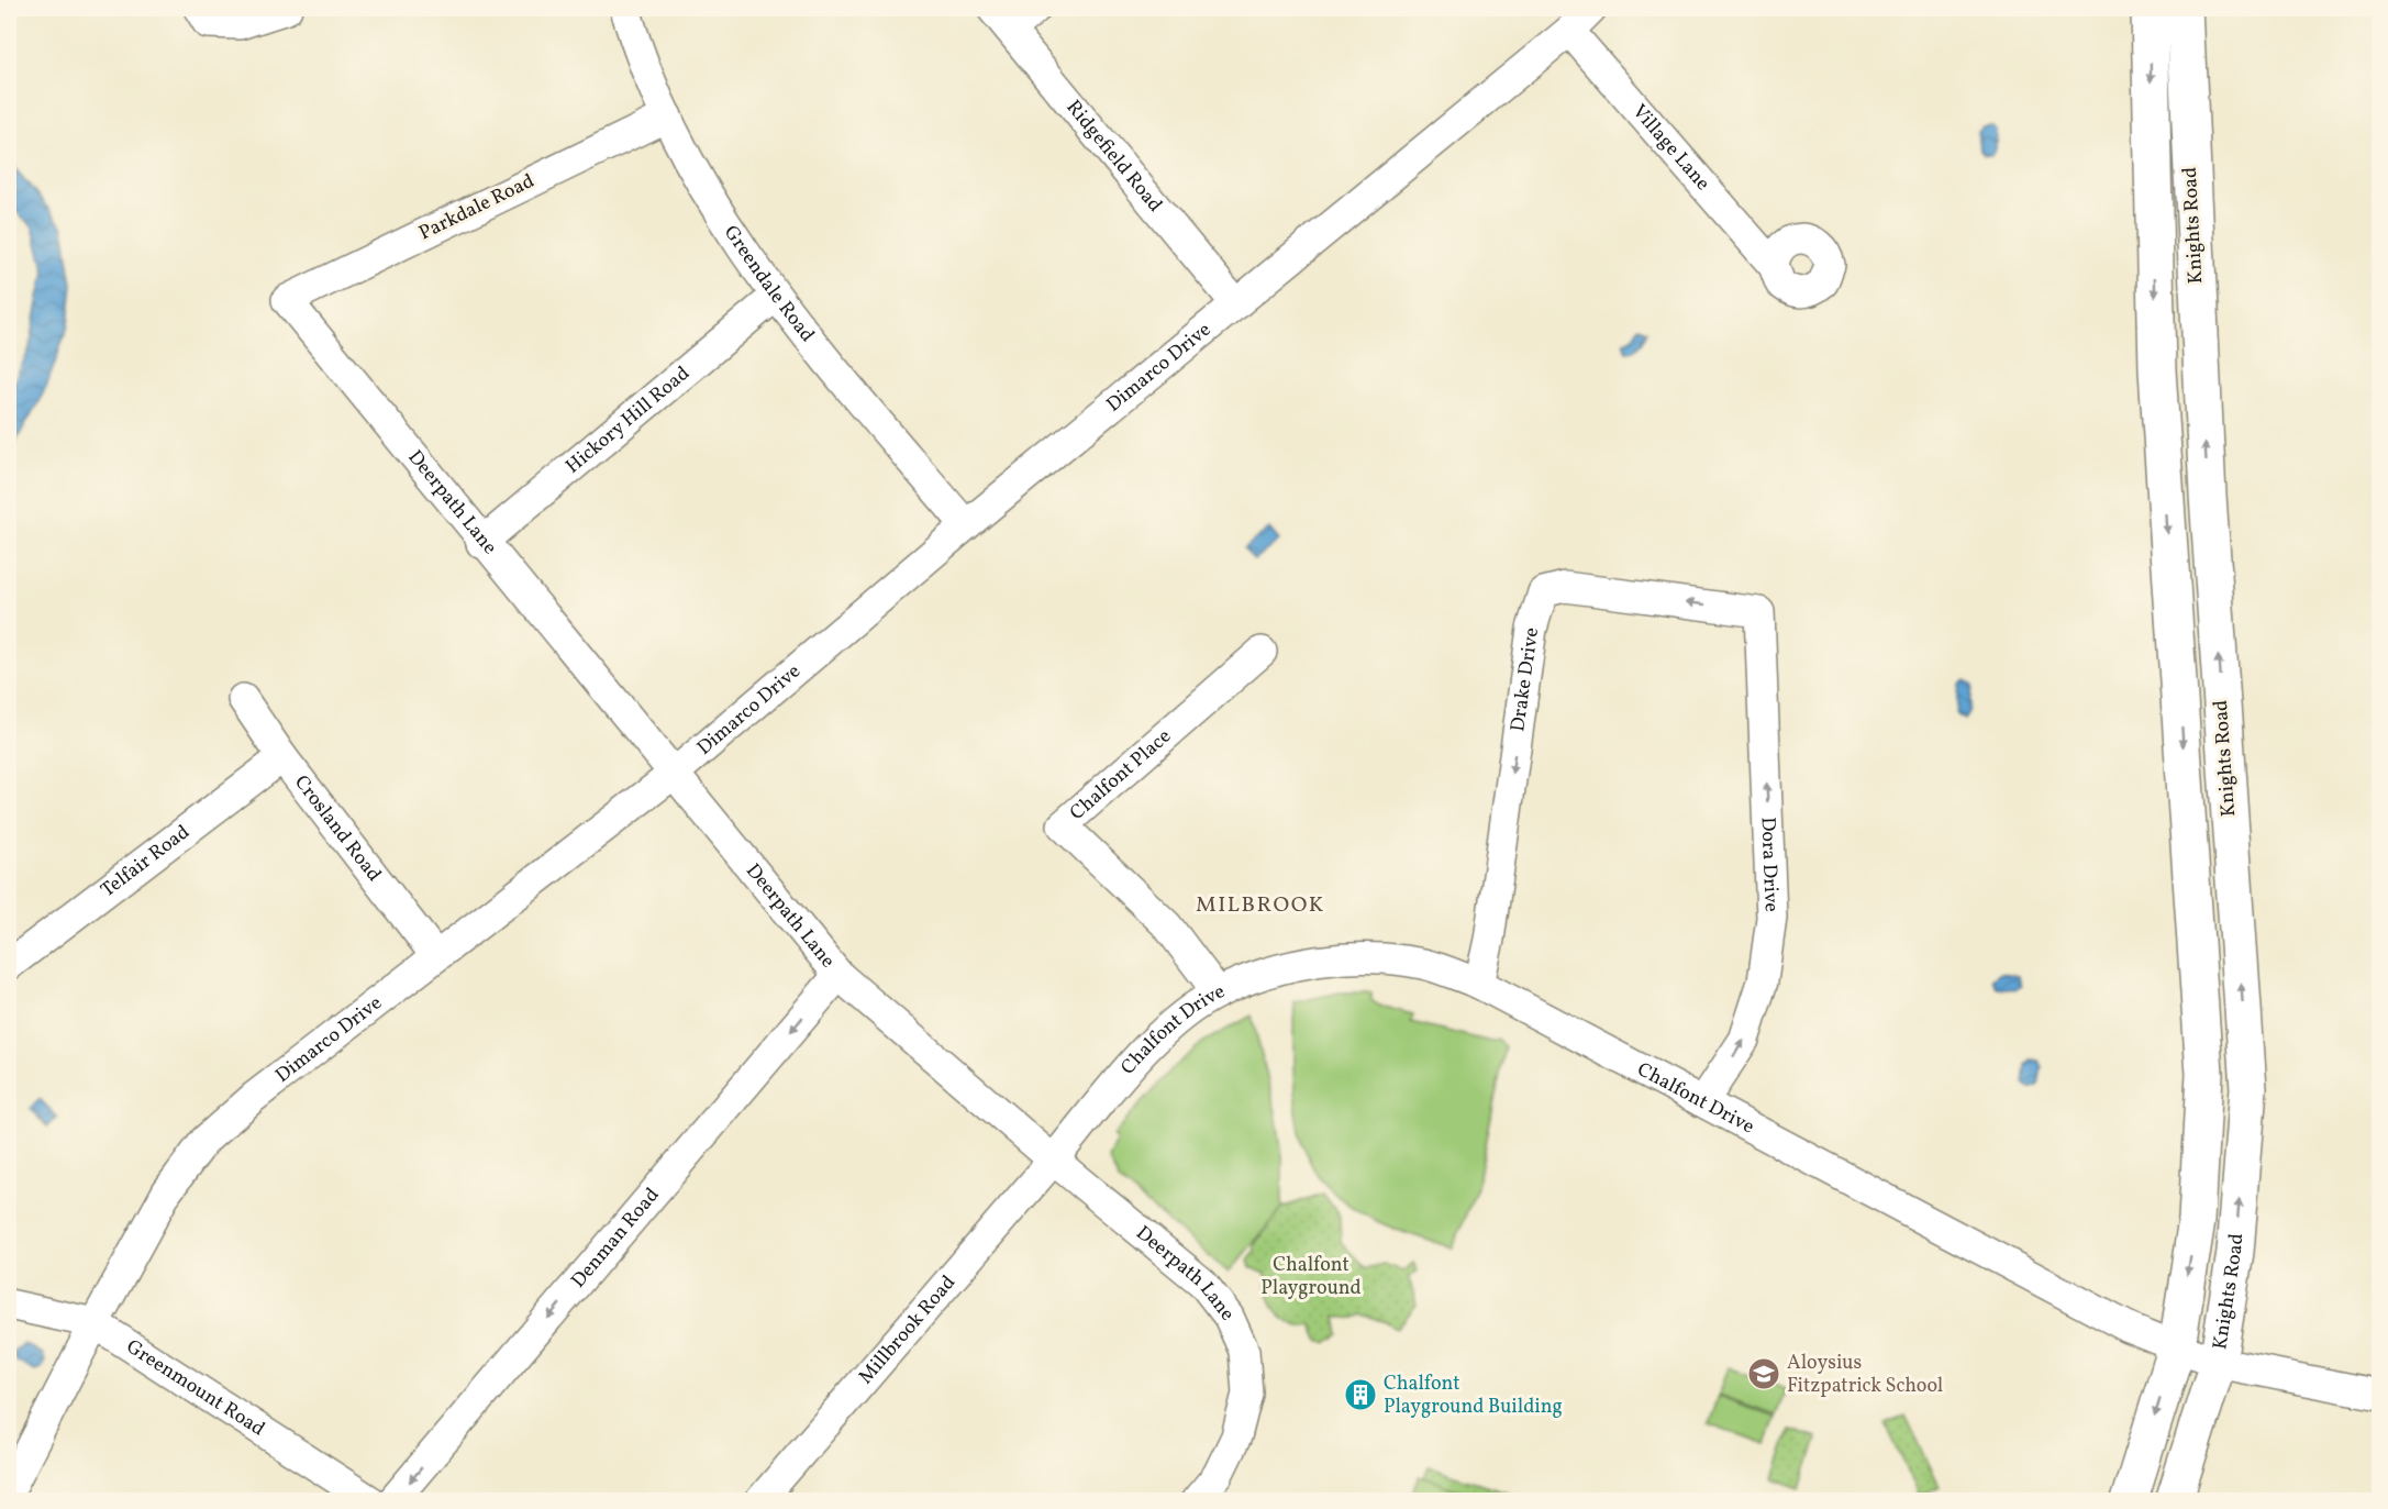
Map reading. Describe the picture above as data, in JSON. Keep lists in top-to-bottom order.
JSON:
{
  "streets": {
    "main road": ["Knights Road"],
    "street": [
      "Village Lane",
      "Ridgefield Road",
      "Parkdale Road",
      "Greendale Road",
      "Dimarco Drive",
      "Hickory Hill Road",
      "Deerpath Lane",
      "Drake Drive",
      "Chalfont Place",
      "Crosland Road",
      "Telfair Road",
      "Dora Drive",
      "Chalfont Drive",
      "Denman Road",
      "Millbrook Road",
      "Greenmount Road"
    ]
  },
  "crossings": [
    ["Village Lane", "Dimarco Drive"],
    ["Ridgefield Road", "Dimarco Drive"],
    ["Parkdale Road", "Greendale Road"],
    ["Parkdale Road", "Deerpath Lane"],
    ["Knights Road", "Chalfont Drive"],
    ["Greendale Road", "Dimarco Drive"],
    ["Greendale Road", "Hickory Hill Road"],
    ["Dimarco Drive", "Deerpath Lane"],
    ["Dimarco Drive", "Crosland Road"],
    ["Dimarco Drive", "Greenmount Road"],
    ["Hickory Hill Road", "Deerpath Lane"],
    ["Deerpath Lane", "Chalfont Drive"],
    ["Deerpath Lane", "Denman Road"],
    ["Deerpath Lane", "Millbrook Road"],
    ["Drake Drive", "Dora Drive"],
    ["Drake Drive", "Chalfont Drive"],
    ["Chalfont Place", "Chalfont Drive"],
    ["Crosland Road", "Telfair Road"],
    ["Dora Drive", "Chalfont Drive"],
    ["Chalfont Drive", "Millbrook Road"]
  ],
  "one_way": ["Dora Drive", "Denman Road"],
  "districts": ["MILBROOK"],
  "parks": ["Chalfont Playground"],
  "places": {
    "school or university": ["Aloysius Fitzpatrick School"],
    "building": ["Chalfont Playground Building"]
  }
}
